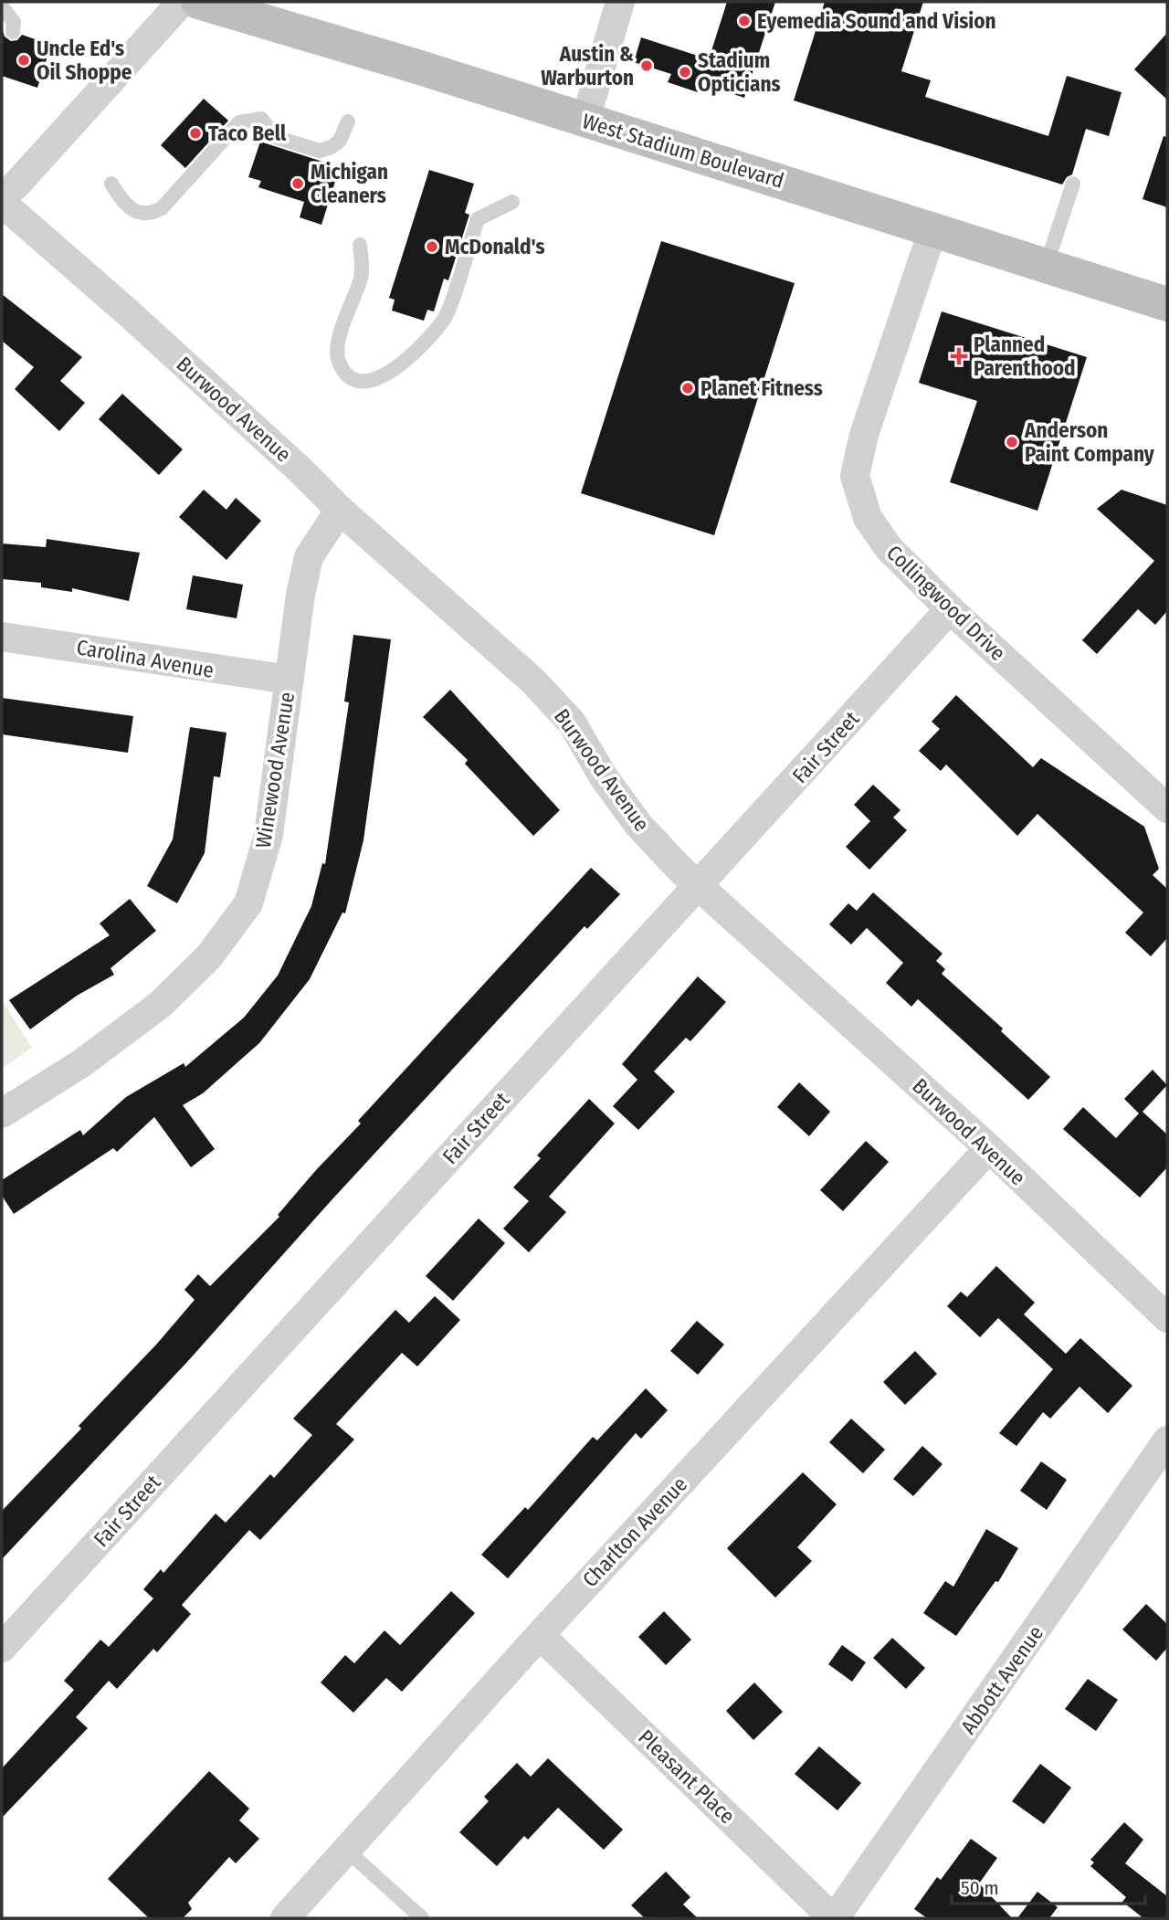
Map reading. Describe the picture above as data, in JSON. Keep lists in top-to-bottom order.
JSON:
{
  "streets": {
    "main road": ["West Stadium Boulevard"],
    "street": [
      "Burwood Avenue",
      "Collingwood Drive",
      "Carolina Avenue",
      "Fair Street",
      "Winewood Avenue",
      "Charlton Avenue",
      "Abbott Avenue",
      "Pleasant Place"
    ]
  },
  "crossings": [
    ["West Stadium Boulevard", "Collingwood Drive"],
    ["Burwood Avenue", "Fair Street"],
    ["Burwood Avenue", "Winewood Avenue"],
    ["Burwood Avenue", "Charlton Avenue"],
    ["Collingwood Drive", "Fair Street"],
    ["Carolina Avenue", "Winewood Avenue"],
    ["Charlton Avenue", "Pleasant Place"],
    ["Abbott Avenue", "Pleasant Place"]
  ],
  "places": {
    "other": [
      "Eyemedia Sound and Vision",
      "Uncle Ed's Oil Shoppe",
      "Austin & Warburton",
      "Stadium Opticians",
      "Taco Bell",
      "Michigan Cleaners",
      "McDonald's",
      "Planet Fitness",
      "Anderson Paint Company"
    ],
    "health": ["Planned Parenthood"]
  },
  "scale_bar": "50 m"
}
